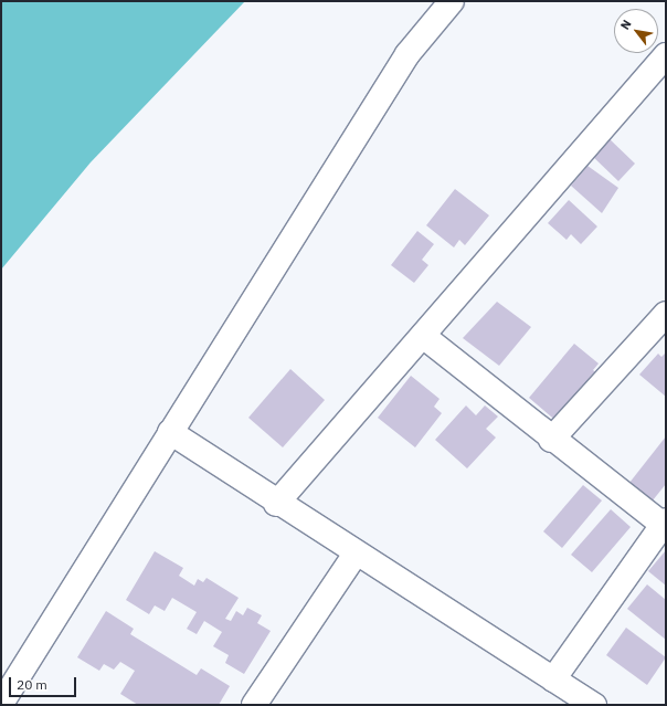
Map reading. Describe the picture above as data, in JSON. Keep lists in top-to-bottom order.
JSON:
{
  "scale_bar": "20 m",
  "north": "top left"
}
